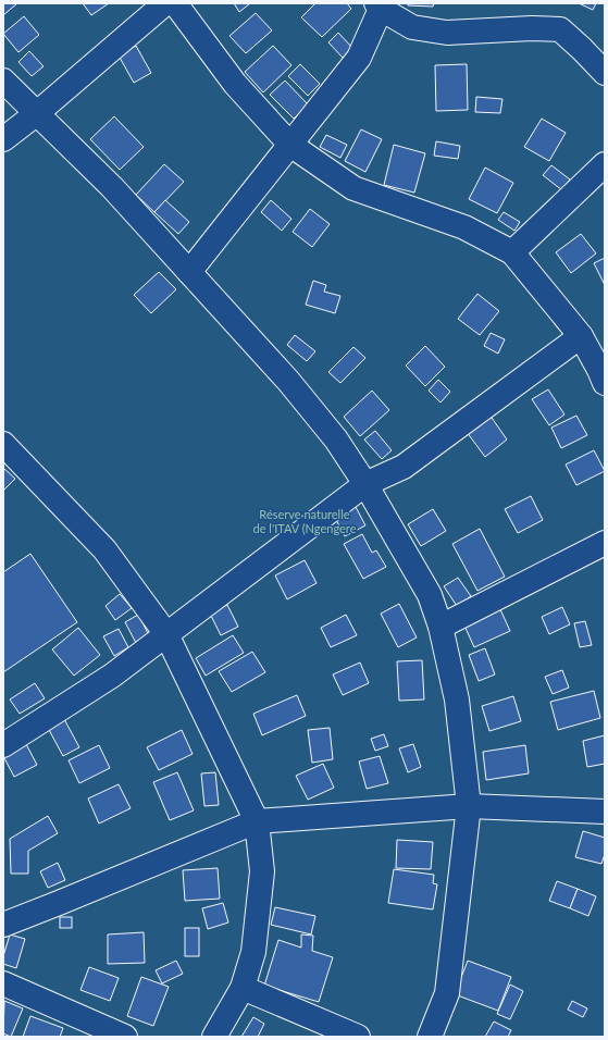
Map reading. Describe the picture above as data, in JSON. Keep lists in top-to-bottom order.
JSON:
{
  "parks": ["Réserve naturelle de l'ITAV (Ngengere"]
}
